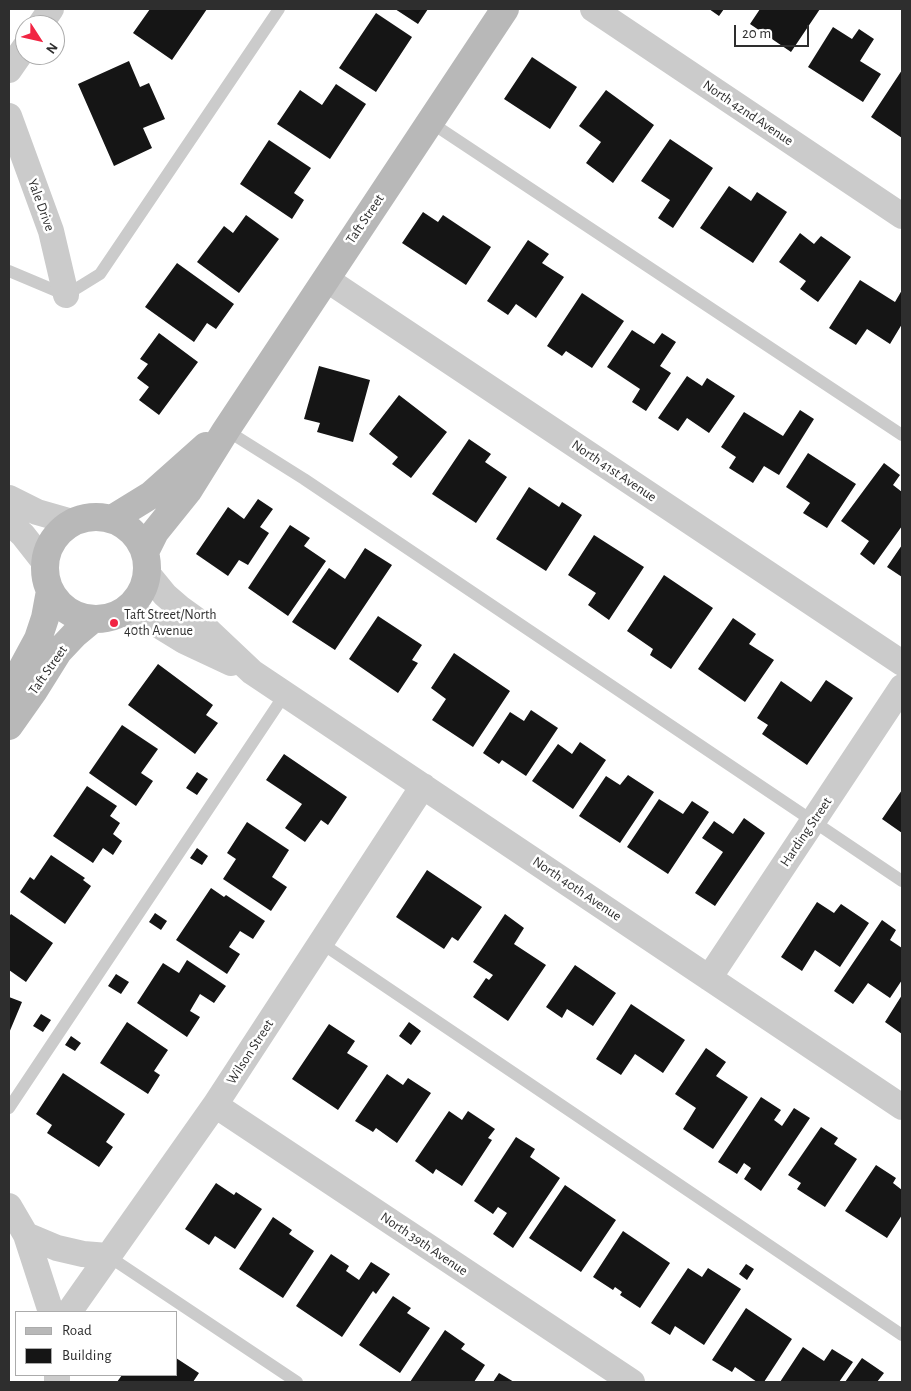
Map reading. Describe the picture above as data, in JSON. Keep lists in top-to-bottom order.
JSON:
{
  "streets": {
    "street": [
      "North 42nd Avenue",
      "Yale Drive",
      "Taft Street",
      "North 41st Avenue",
      "Harding Street",
      "North 40th Avenue",
      "Wilson Street",
      "North 39th Avenue"
    ]
  },
  "crossings": [
    ["Taft Street", "North 41st Avenue"],
    ["Taft Street", "North 40th Avenue"],
    ["Harding Street", "North 40th Avenue"],
    ["North 40th Avenue", "Wilson Street"],
    ["Wilson Street", "North 39th Avenue"]
  ],
  "places": ["Taft Street/North 40th Avenue"],
  "legend": ["Road", "Building"],
  "scale_bar": "20 m",
  "north": "bottom right"
}
